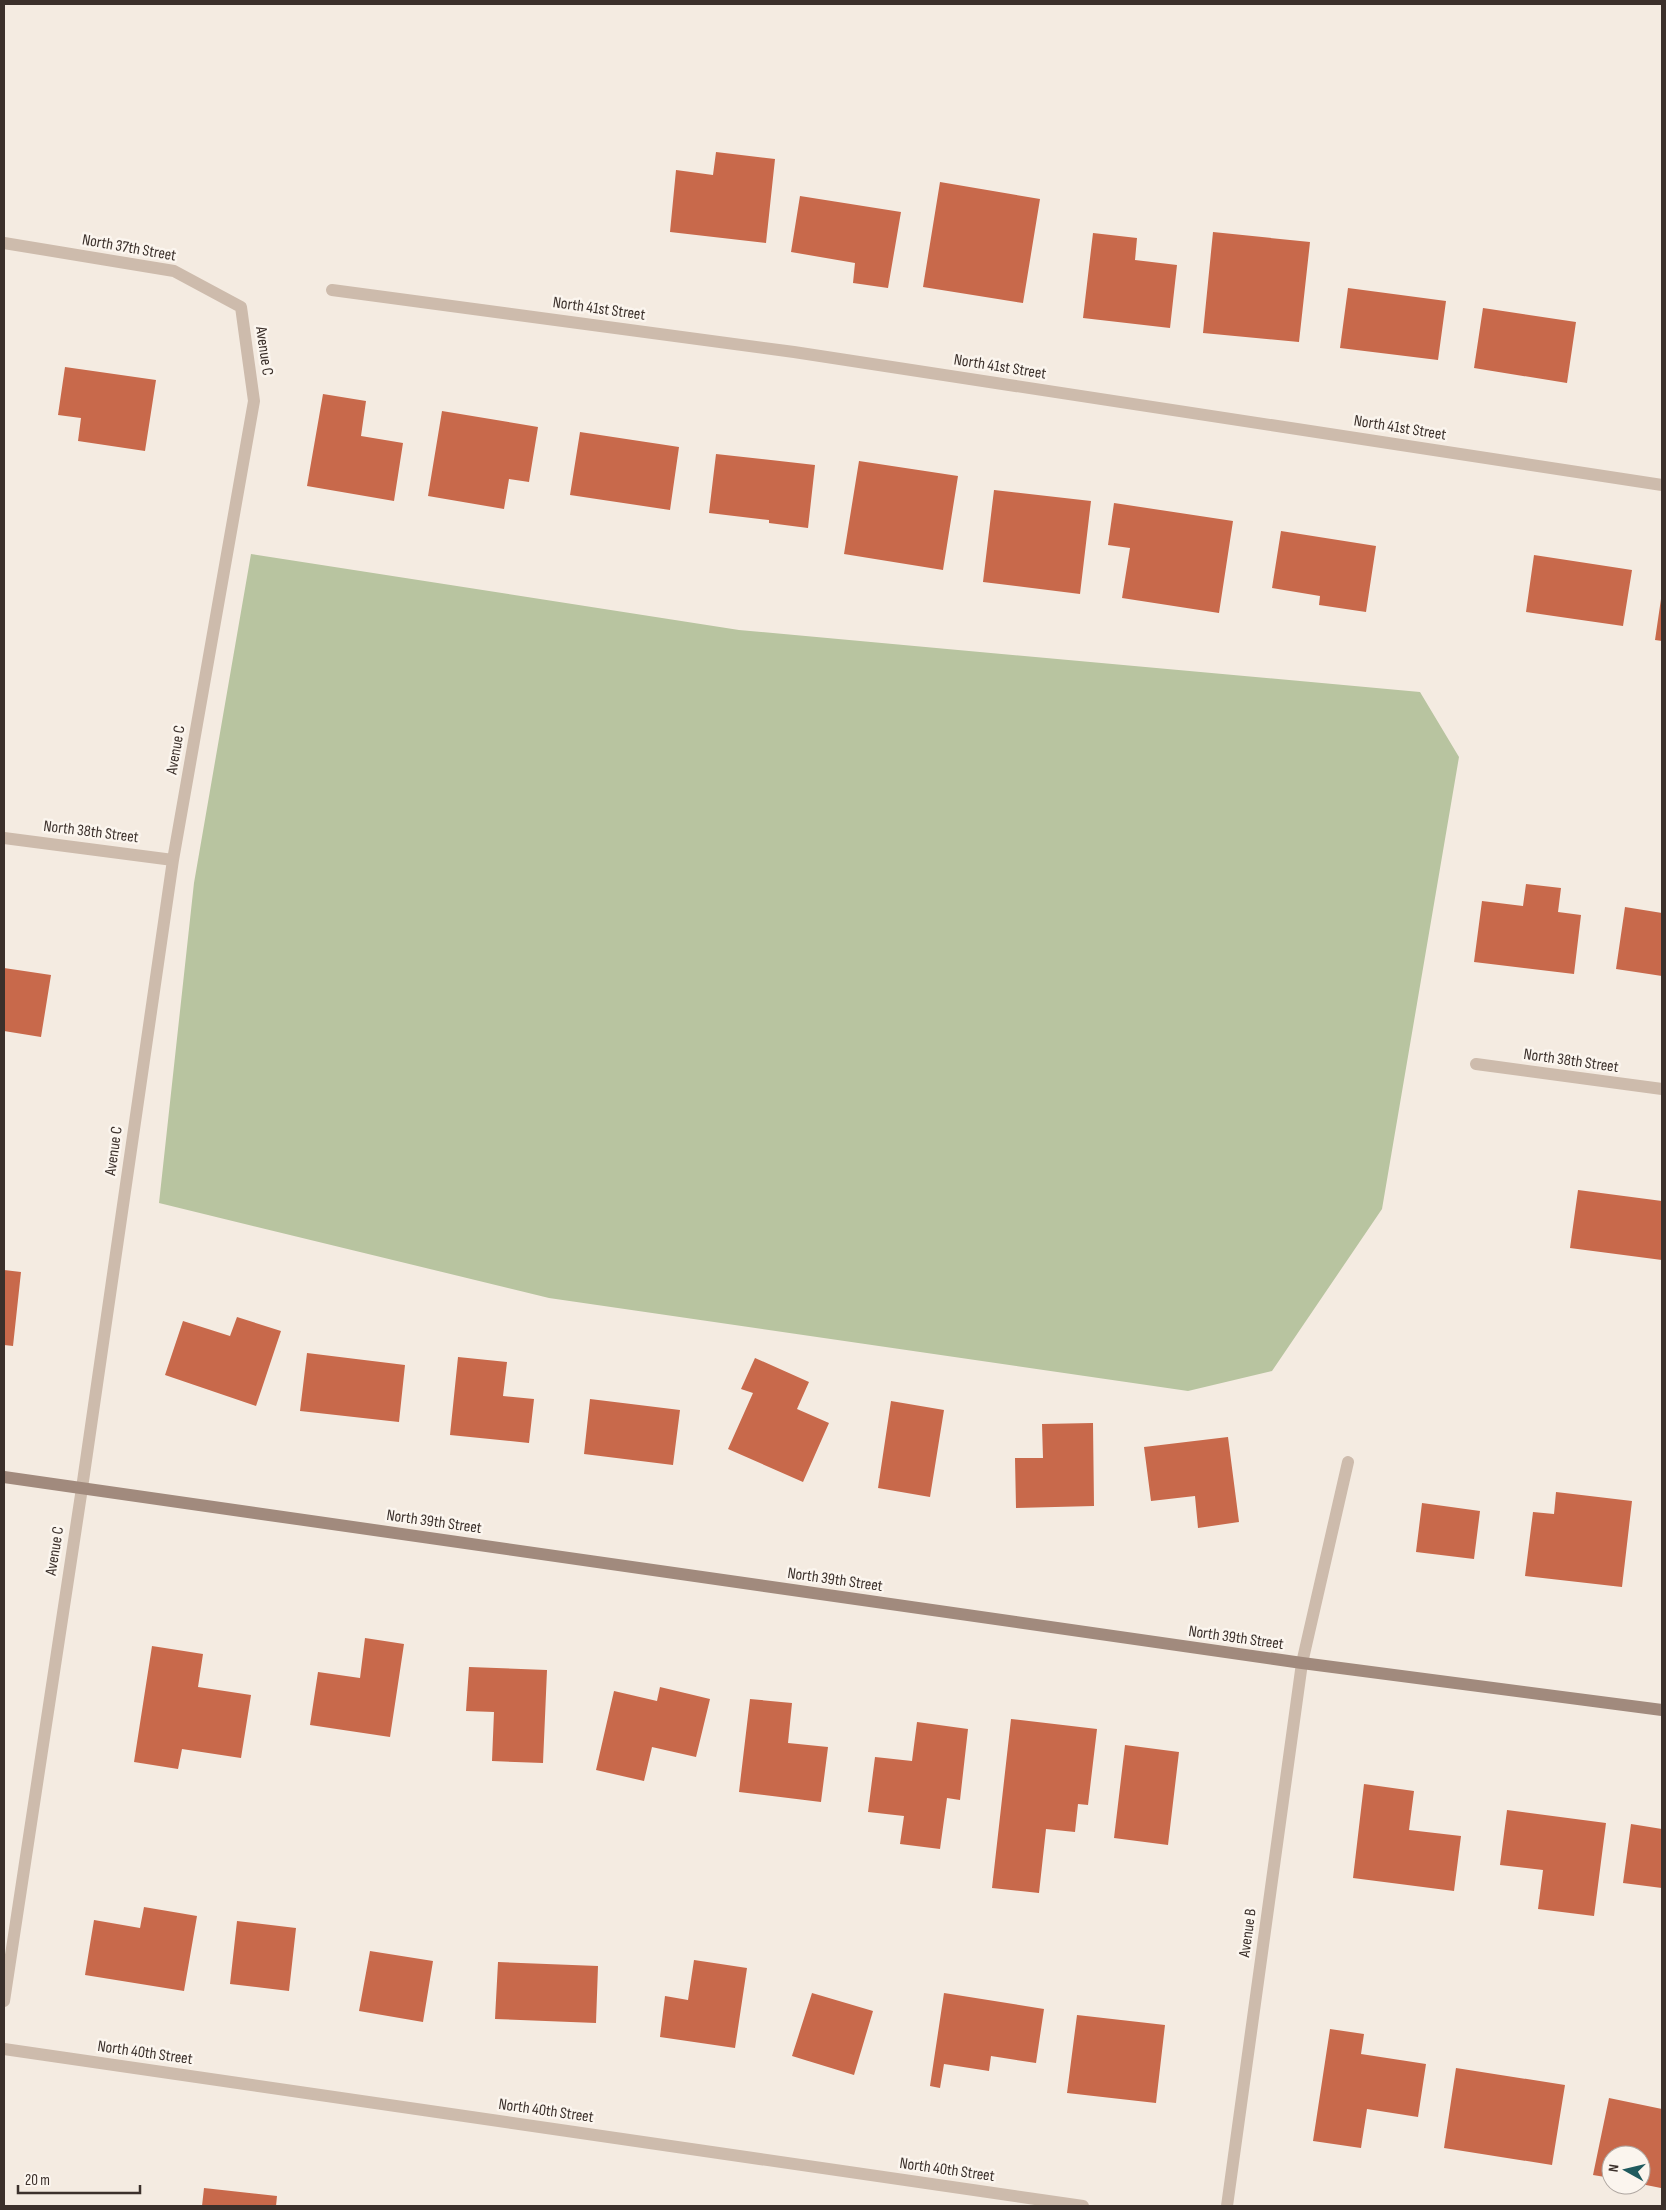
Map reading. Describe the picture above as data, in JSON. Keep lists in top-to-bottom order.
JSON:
{
  "streets": {
    "street": [
      "North 37th Street",
      "North 41st Street",
      "Avenue C",
      "North 38th Street",
      "North 39th Street",
      "Avenue B",
      "North 40th Street"
    ]
  },
  "crossings": [
    ["North 37th Street", "Avenue C"],
    ["Avenue C", "North 38th Street"],
    ["Avenue C", "North 39th Street"],
    ["North 39th Street", "Avenue B"]
  ],
  "scale_bar": "20 m",
  "north": "left"
}
